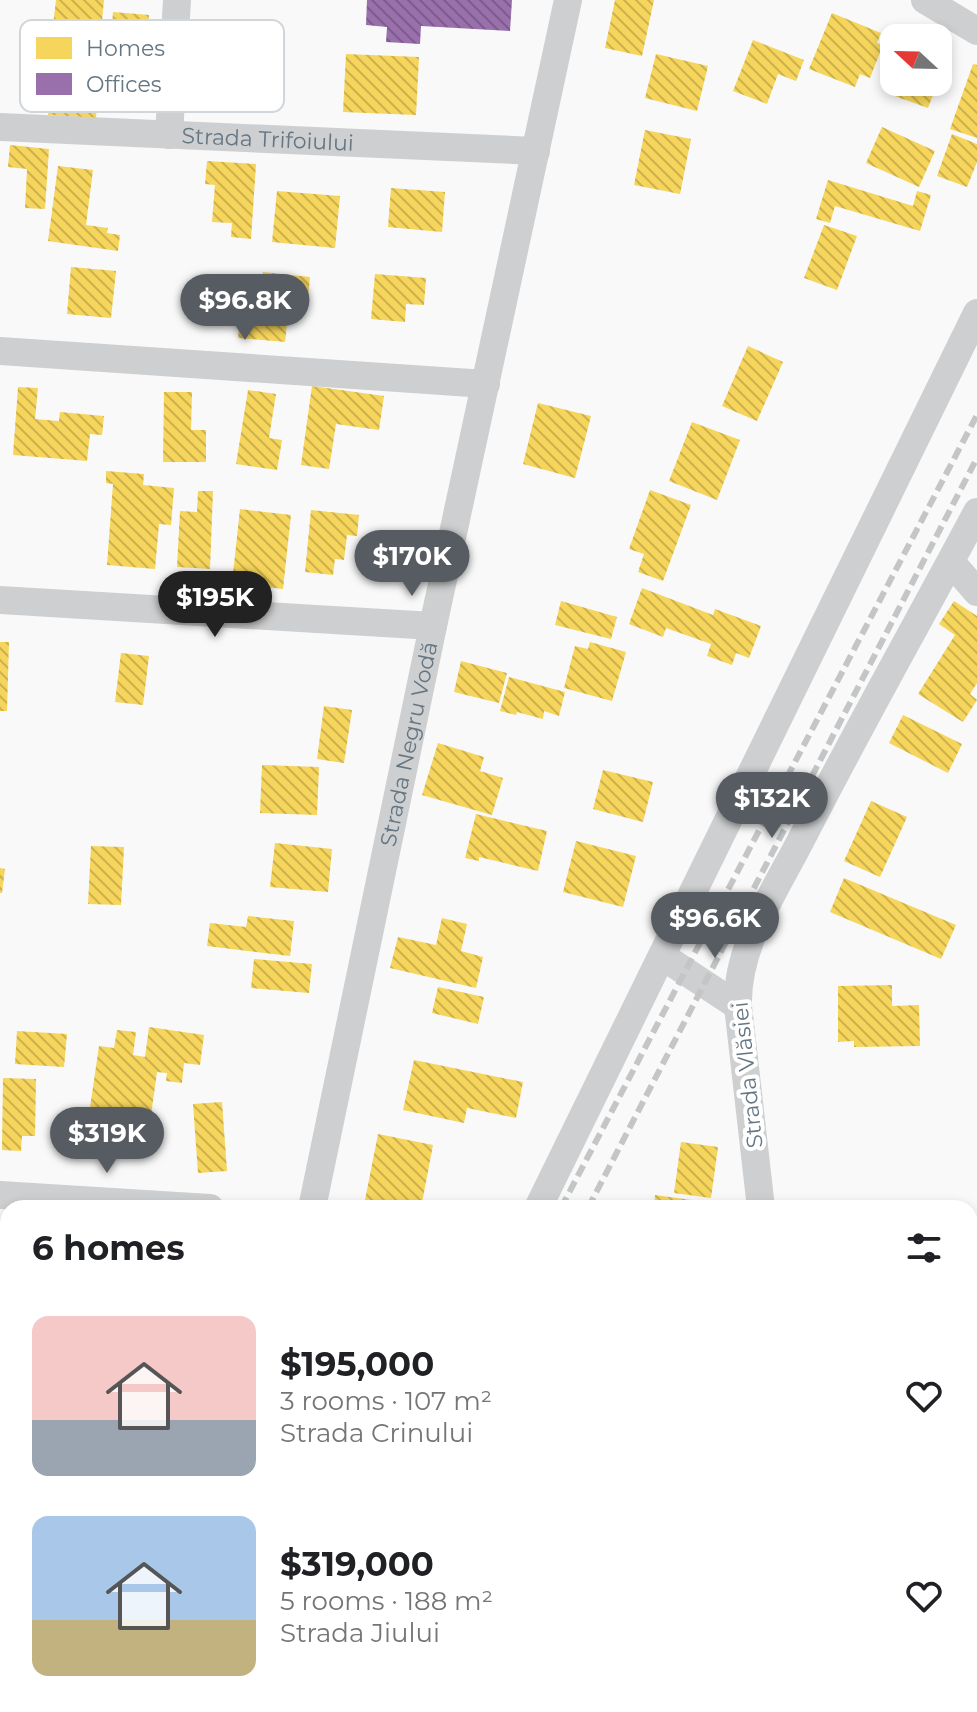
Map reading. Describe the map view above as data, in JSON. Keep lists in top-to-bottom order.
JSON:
{
  "streets": {
    "street": ["Strada Trifoiului", "Strada Negru Vodă", "Strada Vlăsiei"]
  },
  "crossings": [
    ["Strada Trifoiului", "Strada Negru Vodă"]
  ],
  "legend": ["Homes", "Offices"],
  "north": "left",
  "page": {
    "price": [
      "$96.8K",
      "$170K",
      "$195K",
      "$132K",
      "$96.6K",
      "$319K"
    ],
    "heading": "6 homes",
    "list": [
      {
        "name": "$195,000",
        "note": "3 rooms · 107 m² · Strada Crinului"
      },
      {
        "name": "$319,000",
        "note": "5 rooms · 188 m² · Strada Jiului"
      }
    ]
  }
}
